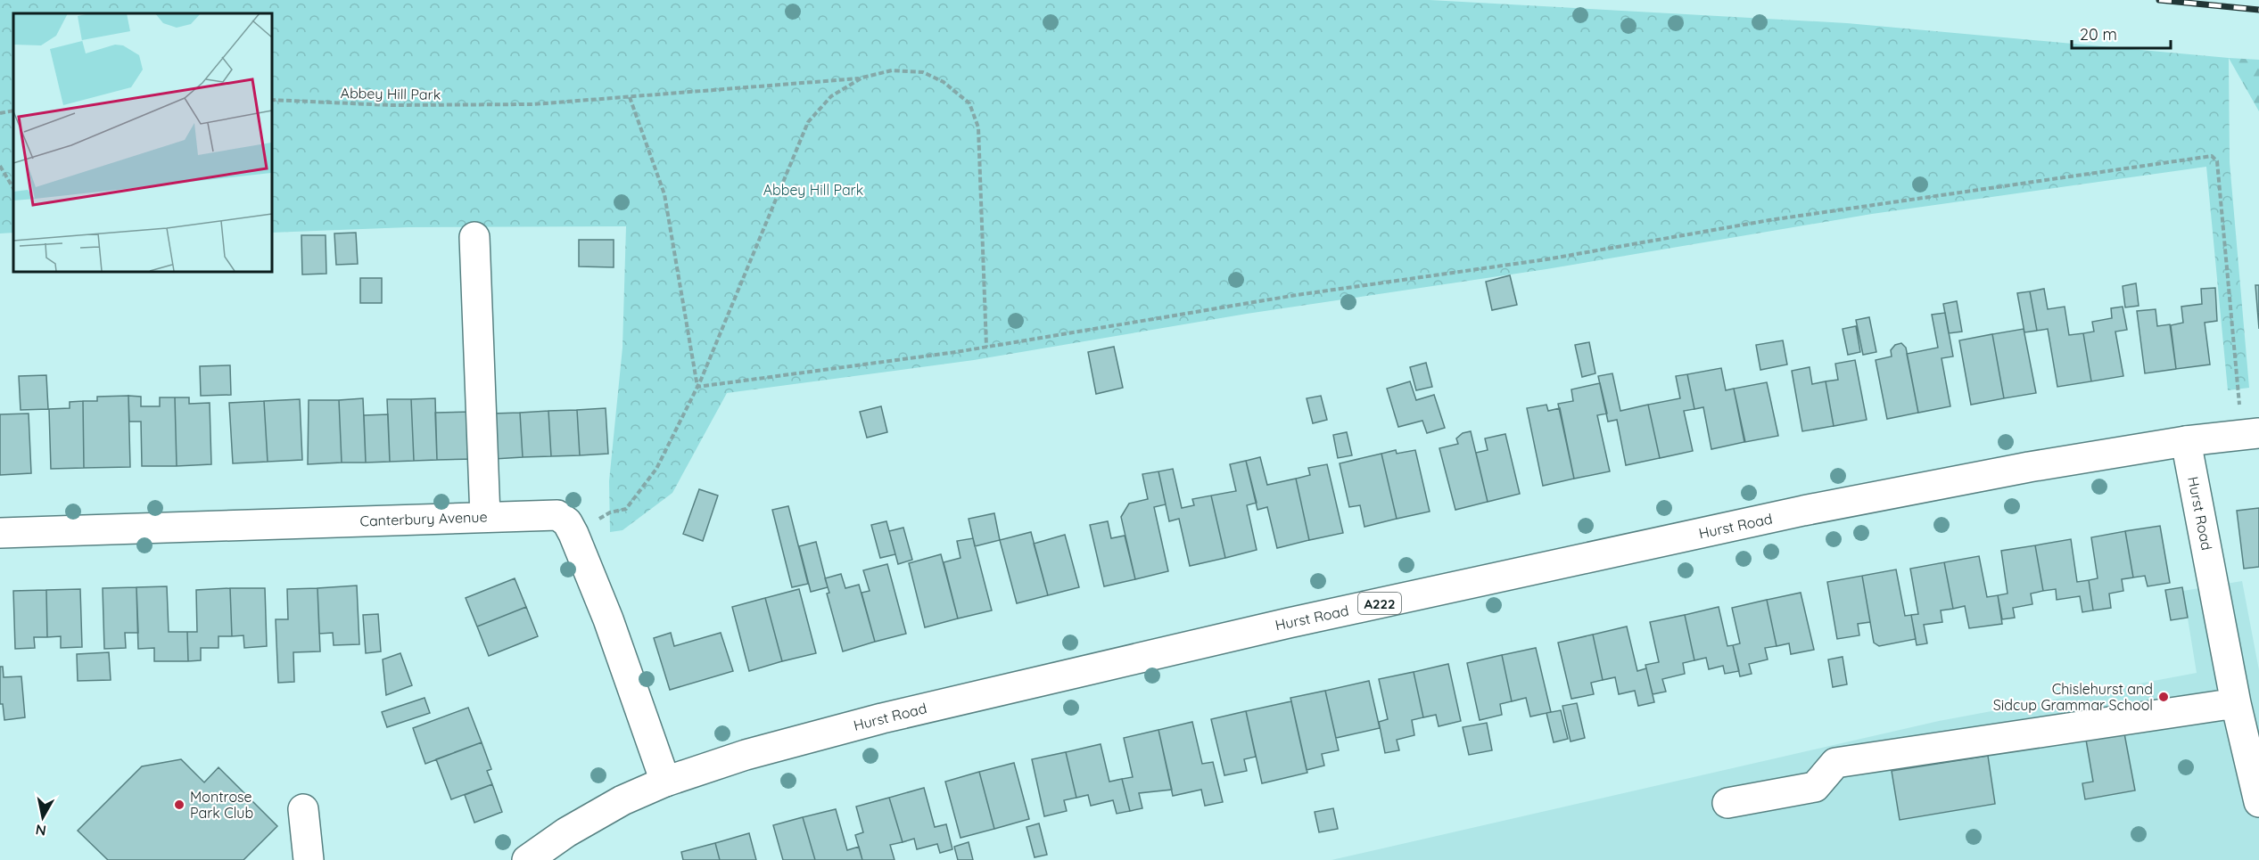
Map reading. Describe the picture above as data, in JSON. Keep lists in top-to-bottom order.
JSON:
{
  "streets": {
    "main road": ["Hurst Road", "Canterbury Avenue", "A222"],
    "path": ["Abbey Hill Park"]
  },
  "crossings": [
    ["Hurst Road", "Canterbury Avenue"]
  ],
  "parks": ["Abbey Hill Park"],
  "places": ["Chislehurst and Sidcup Grammar School", "Montrose Park Club"],
  "scale_bar": "20 m",
  "north": "bottom"
}
